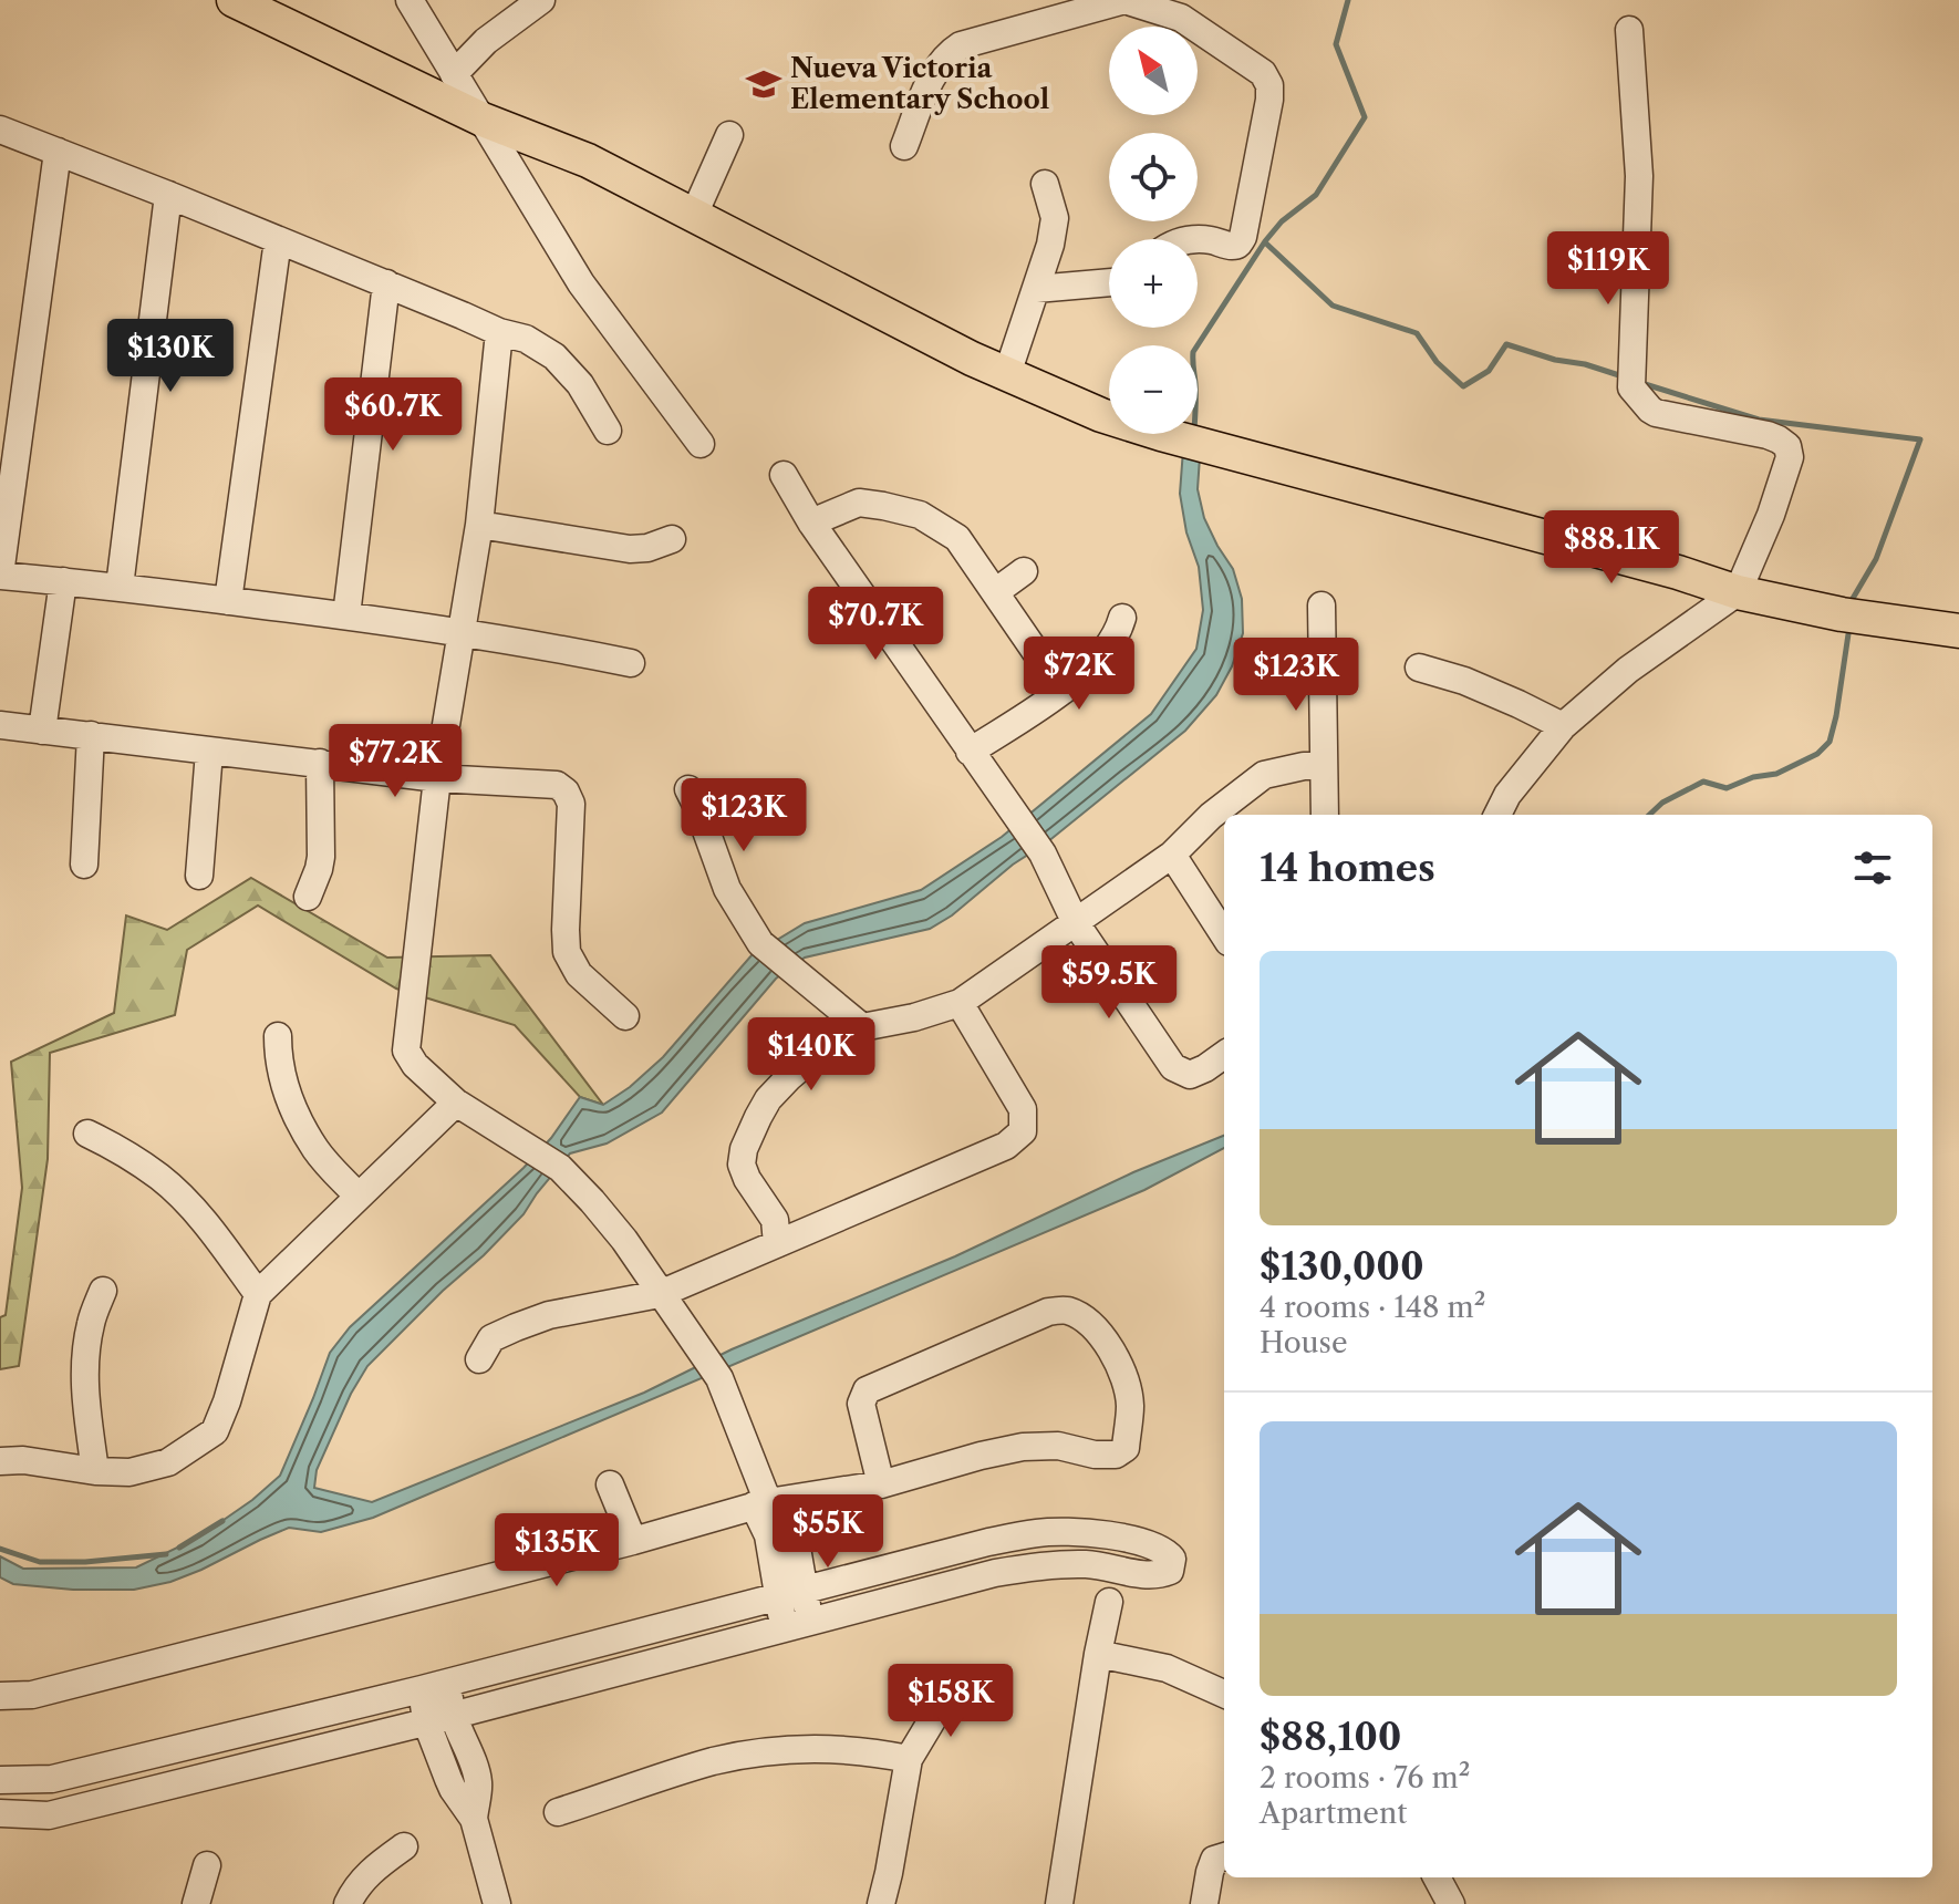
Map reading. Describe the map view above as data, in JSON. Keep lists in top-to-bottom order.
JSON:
{
  "places": {
    "school or university": ["Nueva Victoria Elementary School"]
  },
  "north": "top left",
  "page": {
    "map_buttons": ["+", "−"],
    "price": [
      "$119K",
      "$130K",
      "$60.7K",
      "$88.1K",
      "$70.7K",
      "$72K",
      "$123K",
      "$77.2K",
      "$123K",
      "$59.5K",
      "$140K",
      "$55K",
      "$135K",
      "$158K"
    ],
    "heading": "14 homes",
    "list": [
      {
        "name": "$130,000",
        "note": "4 rooms · 148 m² · House"
      },
      {
        "name": "$88,100",
        "note": "2 rooms · 76 m² · Apartment"
      }
    ]
  }
}
